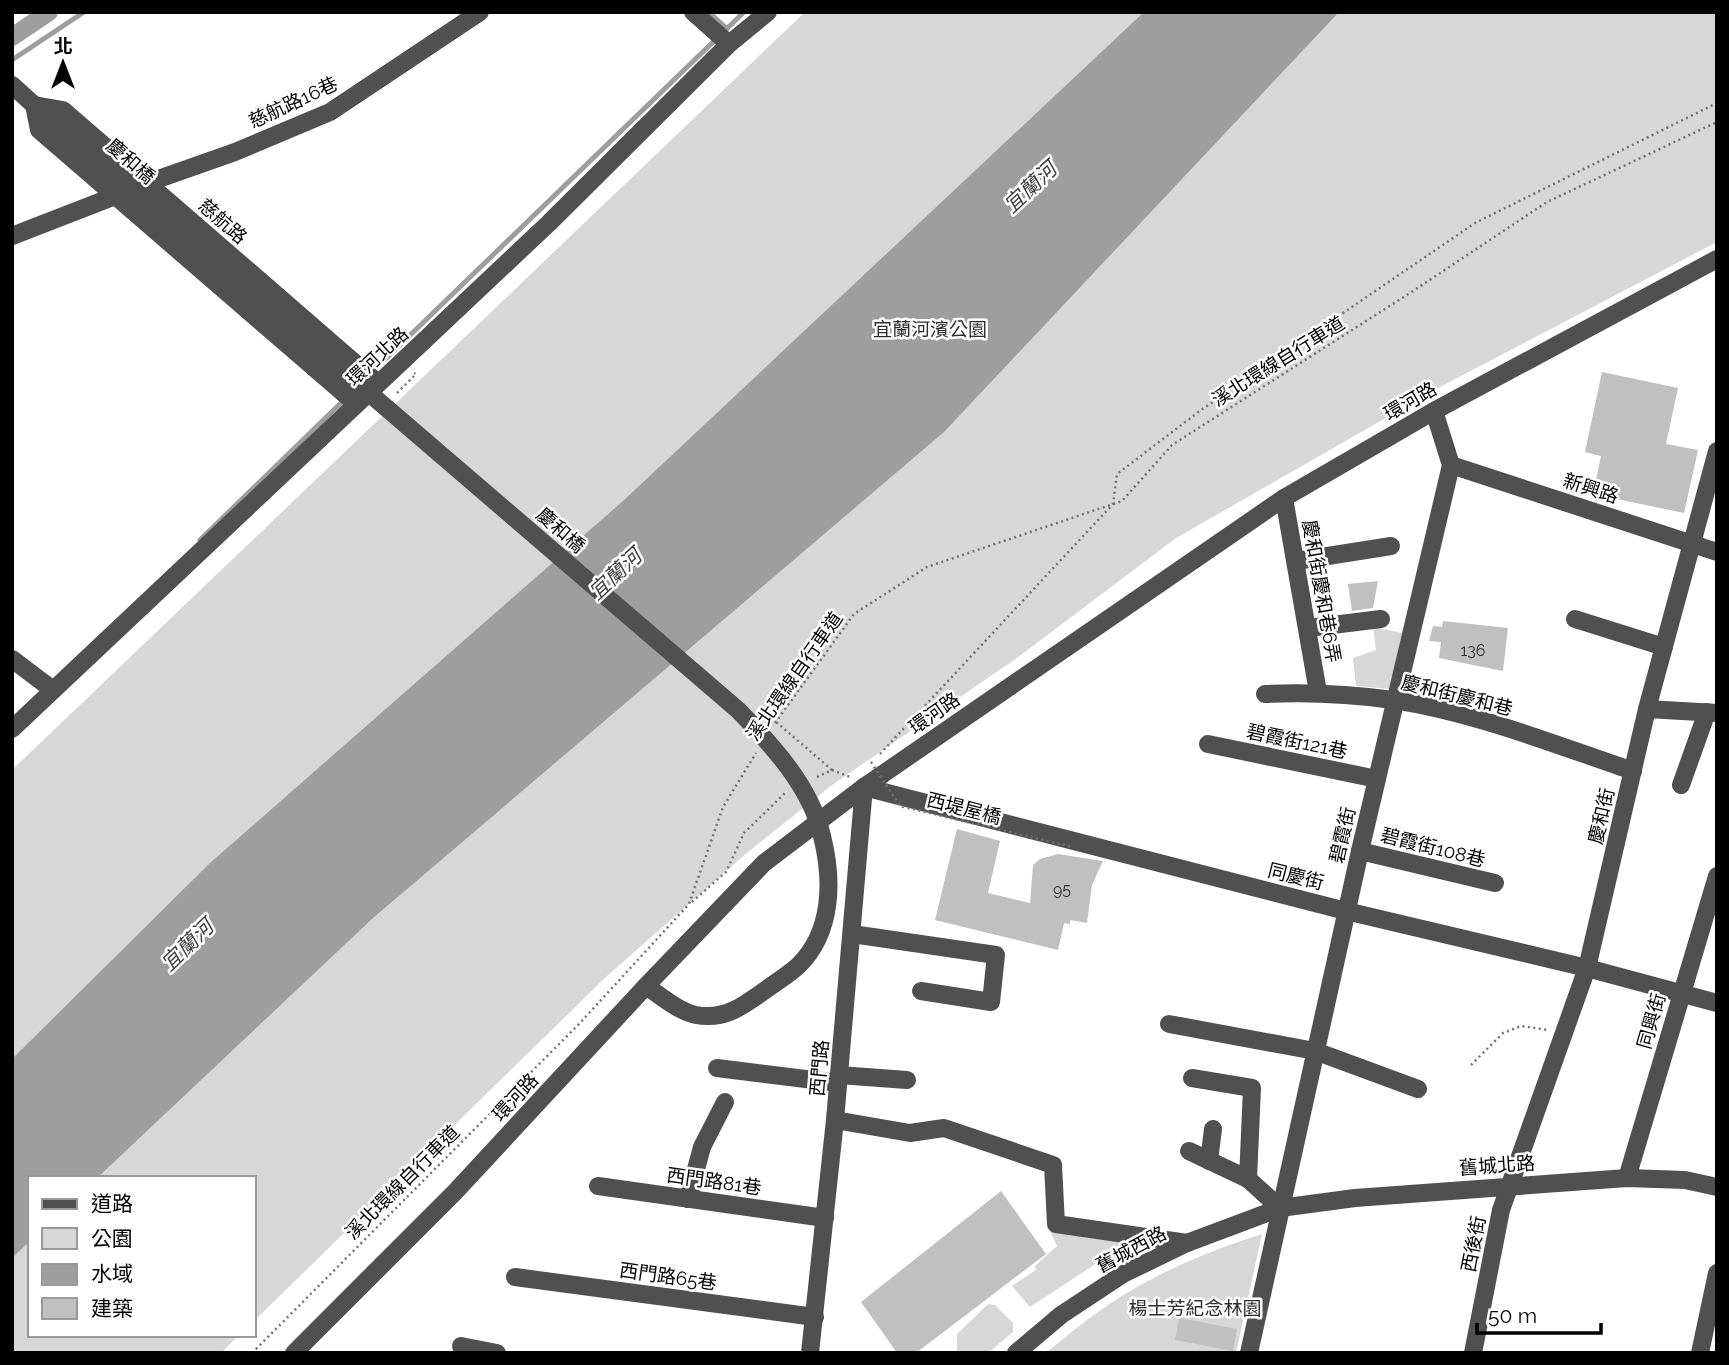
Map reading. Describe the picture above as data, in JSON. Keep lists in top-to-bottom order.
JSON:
{
  "streets": {
    "street": [
      "慈航路16巷",
      "慶和橋",
      "慈航路",
      "環河北路",
      "環河路",
      "新興路",
      "慶和街慶和巷6弄",
      "慶和街慶和巷",
      "碧霞街121巷",
      "慶和街",
      "碧霞街",
      "碧霞街108巷",
      "同慶街",
      "同興街",
      "西門路",
      "舊城北路",
      "西門路81巷",
      "西後街",
      "舊城西路",
      "西門路65巷"
    ],
    "path": ["溪北環線自行車道", "西堤屋橋"]
  },
  "crossings": [
    ["慈航路16巷", "慈航路"],
    ["慶和橋", "慈航路"],
    ["慶和橋", "環河路"],
    ["慈航路", "環河北路"],
    ["溪北環線自行車道", "西堤屋橋"],
    ["環河路", "慶和街慶和巷6弄"],
    ["環河路", "同慶街"],
    ["環河路", "西門路"],
    ["新興路", "慶和街"],
    ["新興路", "碧霞街"],
    ["慶和街慶和巷6弄", "慶和街慶和巷"],
    ["慶和街慶和巷", "慶和街"],
    ["慶和街慶和巷", "碧霞街"],
    ["碧霞街121巷", "碧霞街"],
    ["慶和街", "同慶街"],
    ["慶和街", "舊城北路"],
    ["慶和街", "西後街"],
    ["碧霞街", "碧霞街108巷"],
    ["碧霞街", "同慶街"],
    ["碧霞街", "舊城北路"],
    ["碧霞街", "舊城西路"],
    ["同慶街", "同興街"],
    ["同慶街", "西門路"],
    ["同興街", "舊城北路"],
    ["西門路", "西門路81巷"],
    ["西門路", "西門路65巷"],
    ["舊城北路", "西後街"],
    ["舊城北路", "舊城西路"]
  ],
  "water": ["宜蘭河"],
  "parks": ["宜蘭河濱公園", "楊士芳紀念林園"],
  "house_numbers": ["136", "95"],
  "legend": [
    "道路",
    "公園",
    "水域",
    "建築"
  ],
  "scale_bar": "50 m",
  "north": "top"
}
